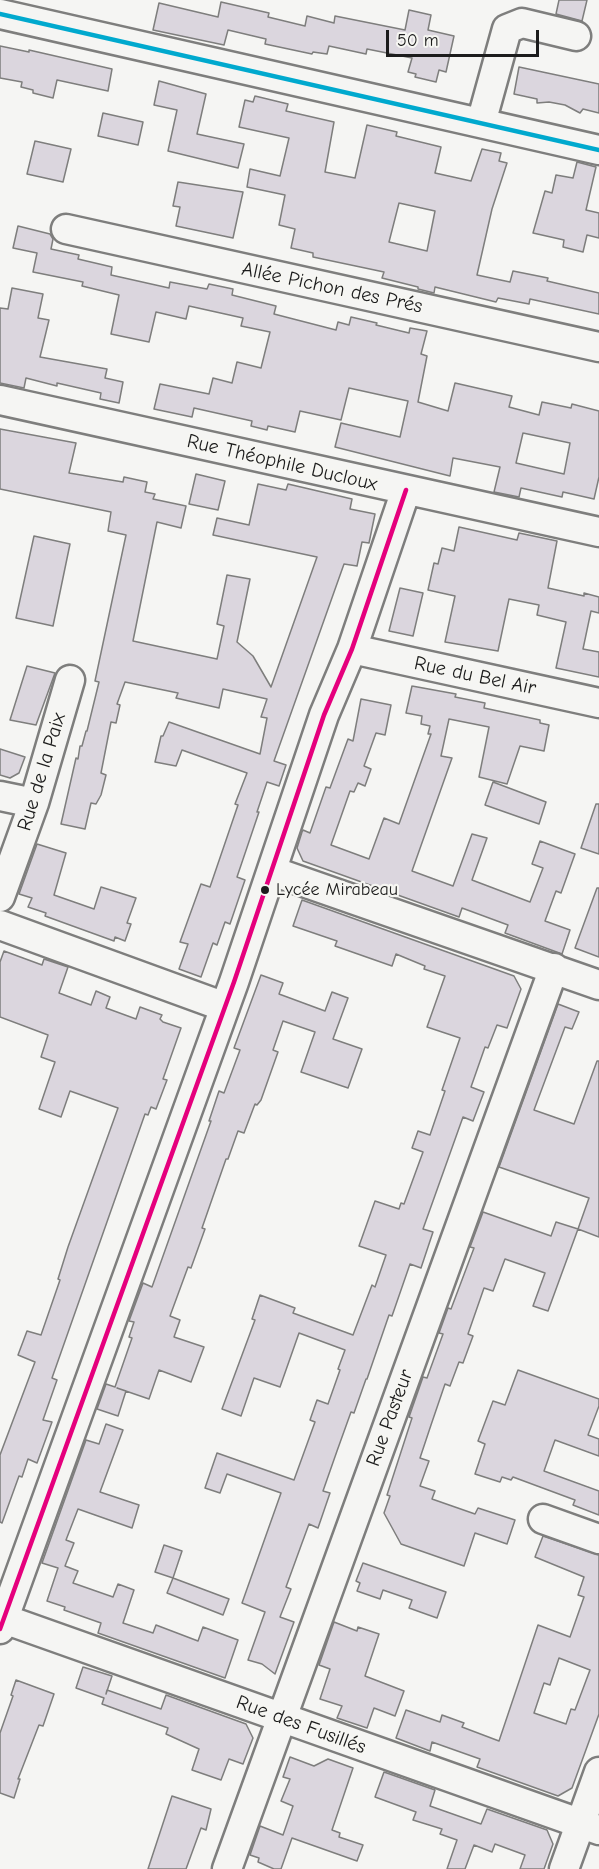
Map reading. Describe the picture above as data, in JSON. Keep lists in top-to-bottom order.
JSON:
{
  "streets": {
    "street": [
      "Allée Pichon des Prés",
      "Rue Théophile Ducloux",
      "Rue du Bel Air",
      "Rue de la Paix",
      "Rue Pasteur",
      "Rue des Fusillés"
    ]
  },
  "crossings": [
    ["Rue Pasteur", "Rue des Fusillés"]
  ],
  "places": ["Lycée Mirabeau"],
  "scale_bar": "50 m"
}
